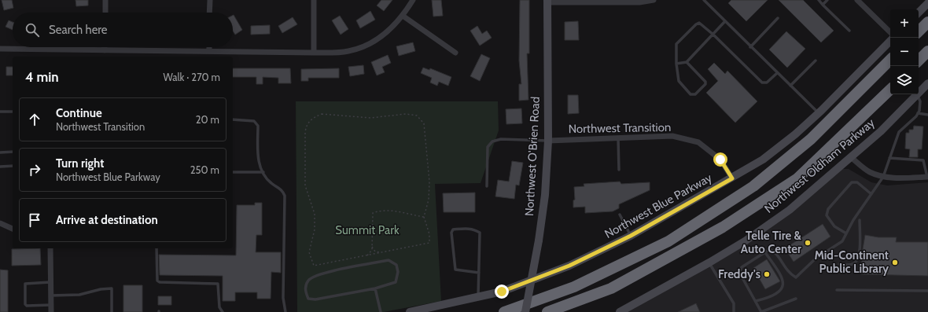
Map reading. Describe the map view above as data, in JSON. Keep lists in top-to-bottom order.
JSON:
{
  "streets": {
    "street": [
      "Northwest Transition",
      "Northwest O'Brien Road",
      "Northwest Oldham Parkway",
      "Northwest Blue Parkway"
    ]
  },
  "crossings": [
    ["Northwest Transition", "Northwest O'Brien Road"],
    ["Northwest Transition", "Northwest Blue Parkway"]
  ],
  "parks": ["Summit Park"],
  "places": ["Telle Tire & Auto Center", "Mid-Continent Public Library", "Freddy's"],
  "page": {
    "map_buttons": ["+", "−"],
    "search": "Search here",
    "heading": ["4 min", "Walk · 270 m"],
    "list": [
      ["Continue", "Northwest Transition", "20 m"],
      ["Turn right", "Northwest Blue Parkway", "250 m"],
      "Arrive at destination"
    ]
  }
}
